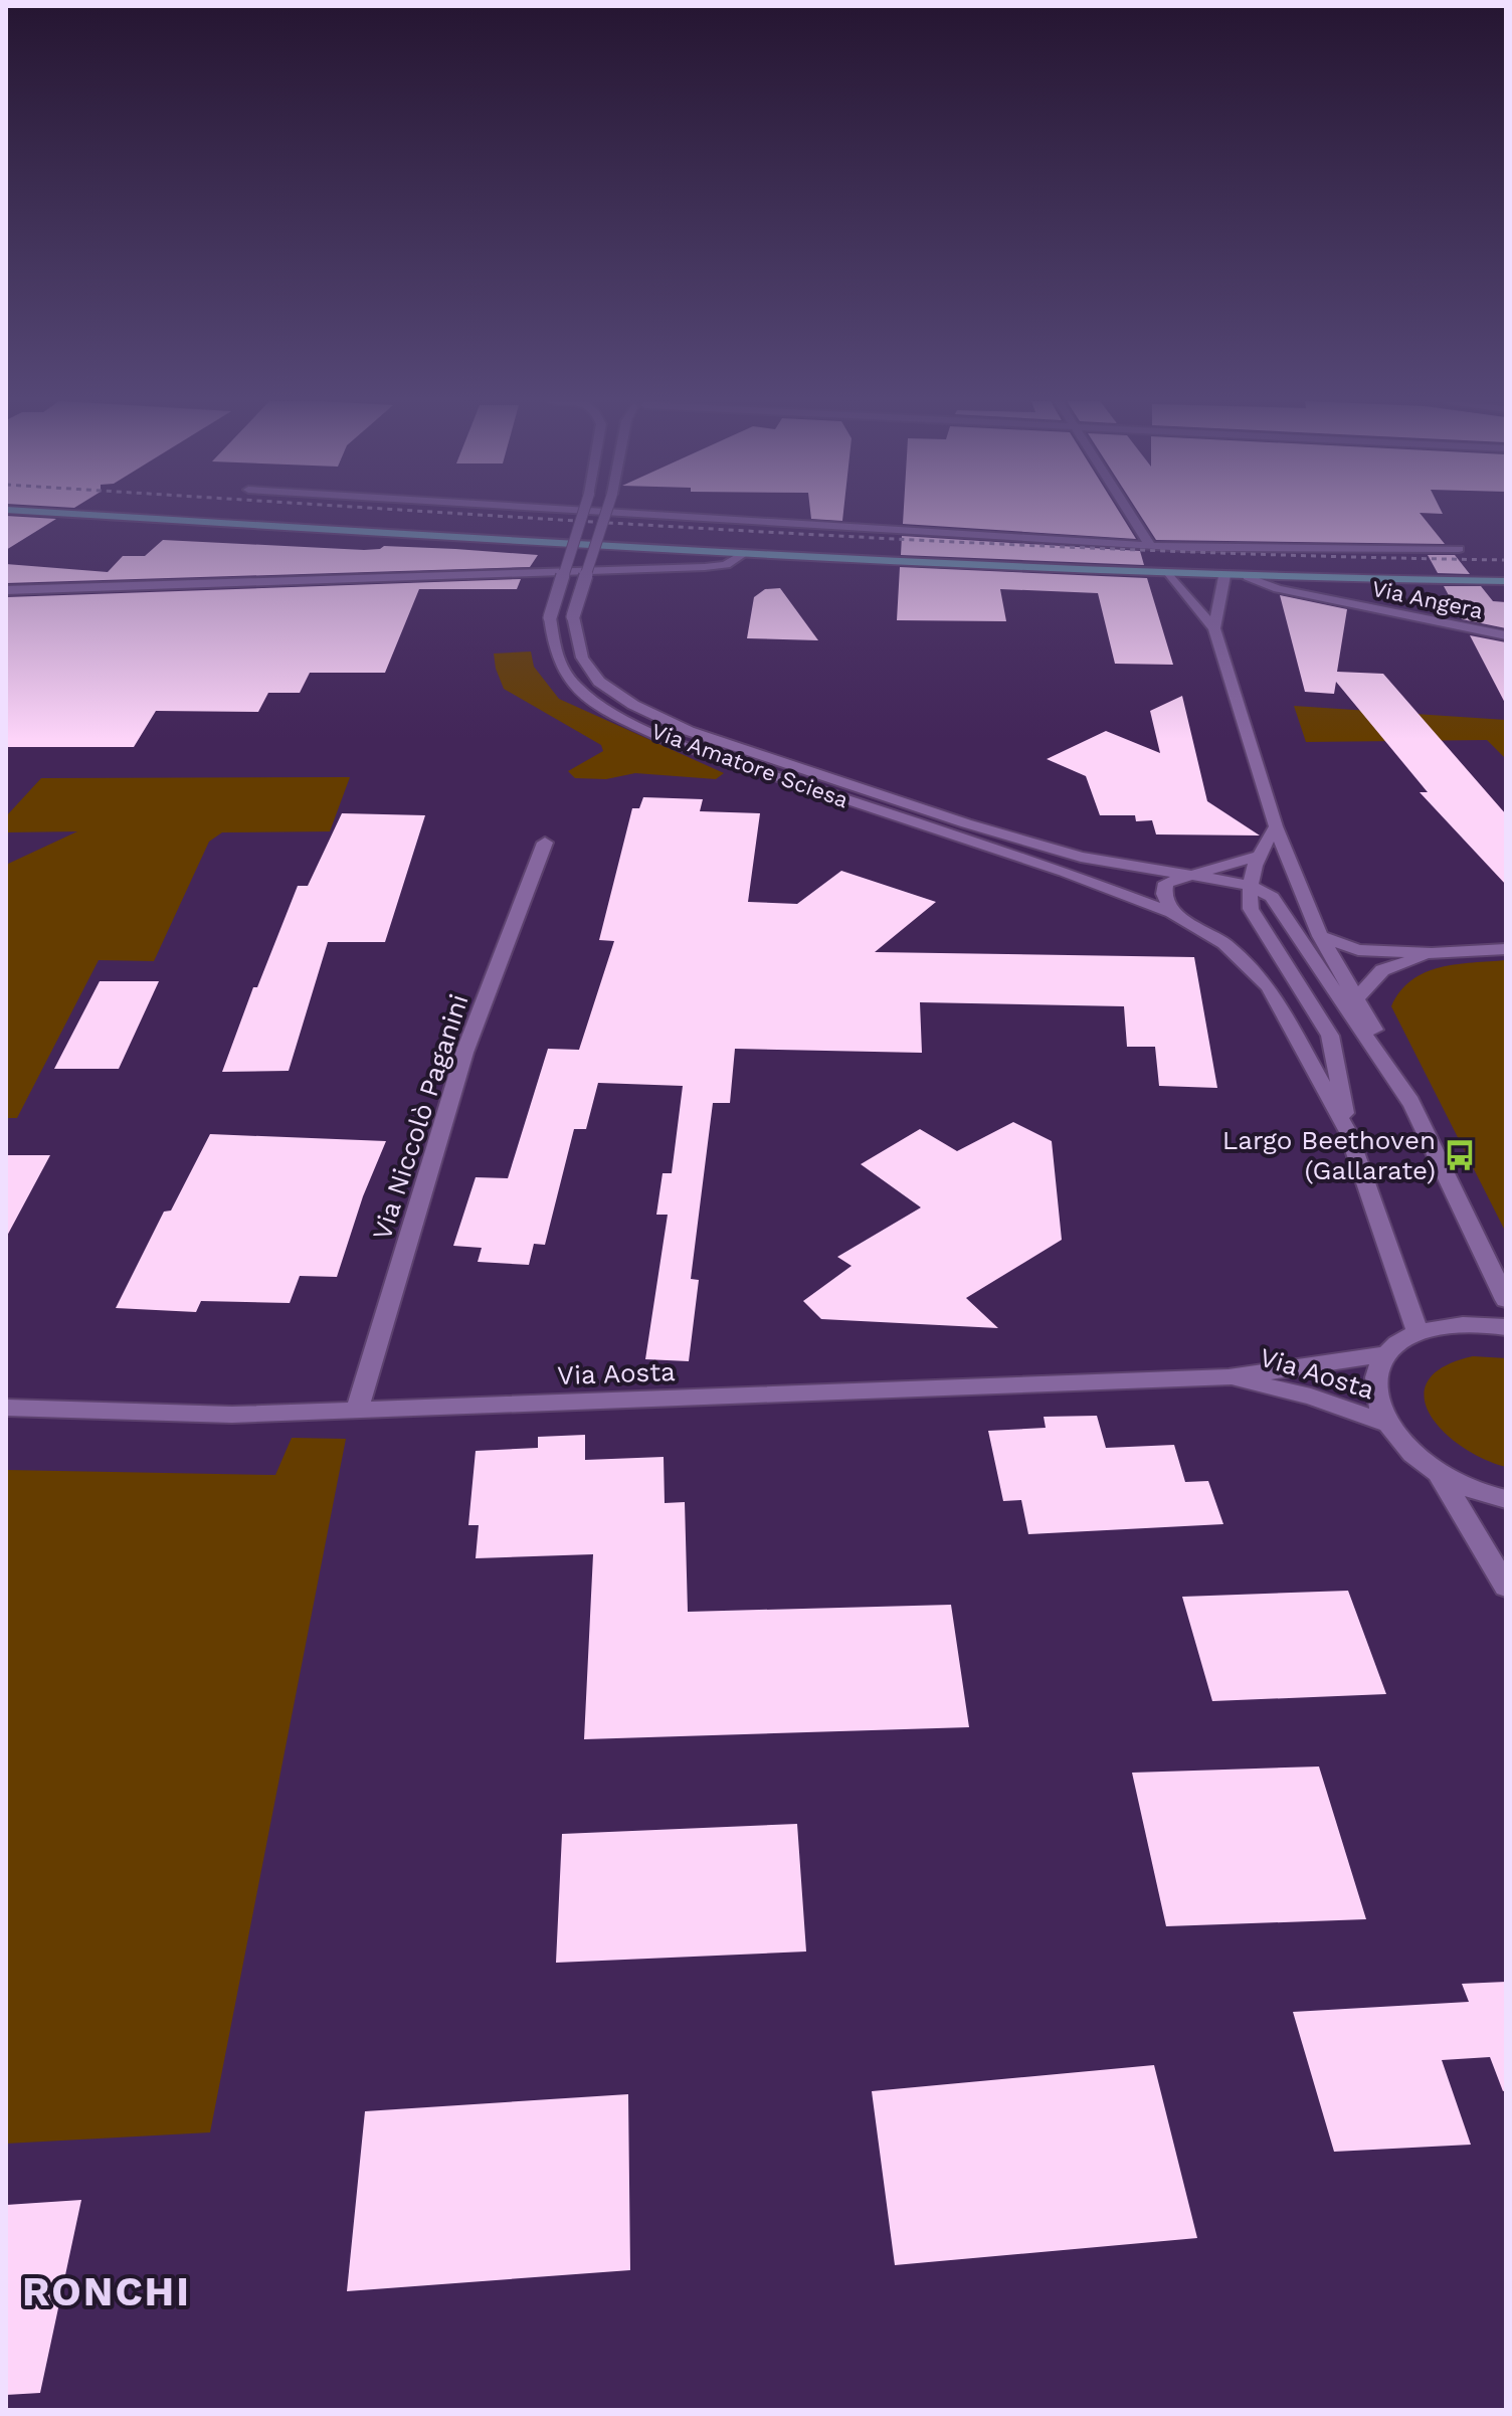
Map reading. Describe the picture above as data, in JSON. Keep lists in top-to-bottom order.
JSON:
{
  "streets": {
    "street": [
      "Via Angera",
      "Via Amatore Sciesa",
      "Via Niccolò Paganini",
      "Via Aosta"
    ]
  },
  "crossings": [
    ["Via Niccolò Paganini", "Via Aosta"]
  ],
  "districts": ["RONCHI"],
  "places": {
    "bus stop": ["Largo Beethoven (Gallarate)"]
  }
}
